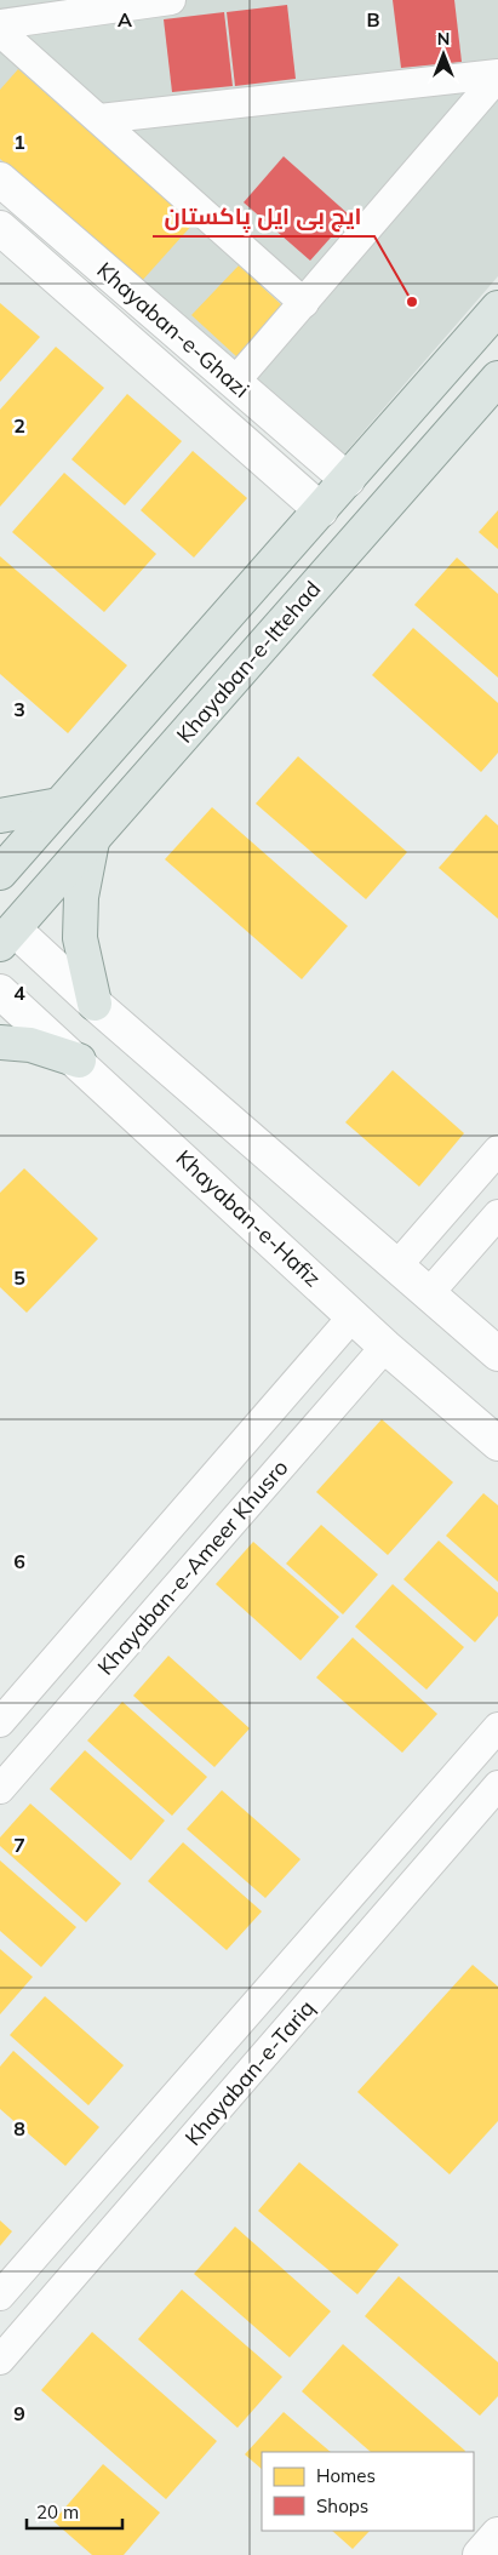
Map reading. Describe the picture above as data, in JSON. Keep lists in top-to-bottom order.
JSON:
{
  "streets": {
    "main road": ["Khayaban-e-Ittehad"],
    "street": [
      "Khayaban-e-Ghazi",
      "Khayaban-e-Hafiz",
      "Khayaban-e-Ameer Khusro",
      "Khayaban-e-Tariq"
    ]
  },
  "crossings": [
    ["Khayaban-e-Hafiz", "Khayaban-e-Ameer Khusro"]
  ],
  "places": ["ایچ بی ایل پاکستان"],
  "legend": ["Homes", "Shops"],
  "scale_bar": "20 m",
  "north": "top",
  "grid": {
    "columns": ["A", "B"],
    "rows": [
      "1",
      "2",
      "3",
      "4",
      "5",
      "6",
      "7",
      "8",
      "9"
    ]
  }
}
